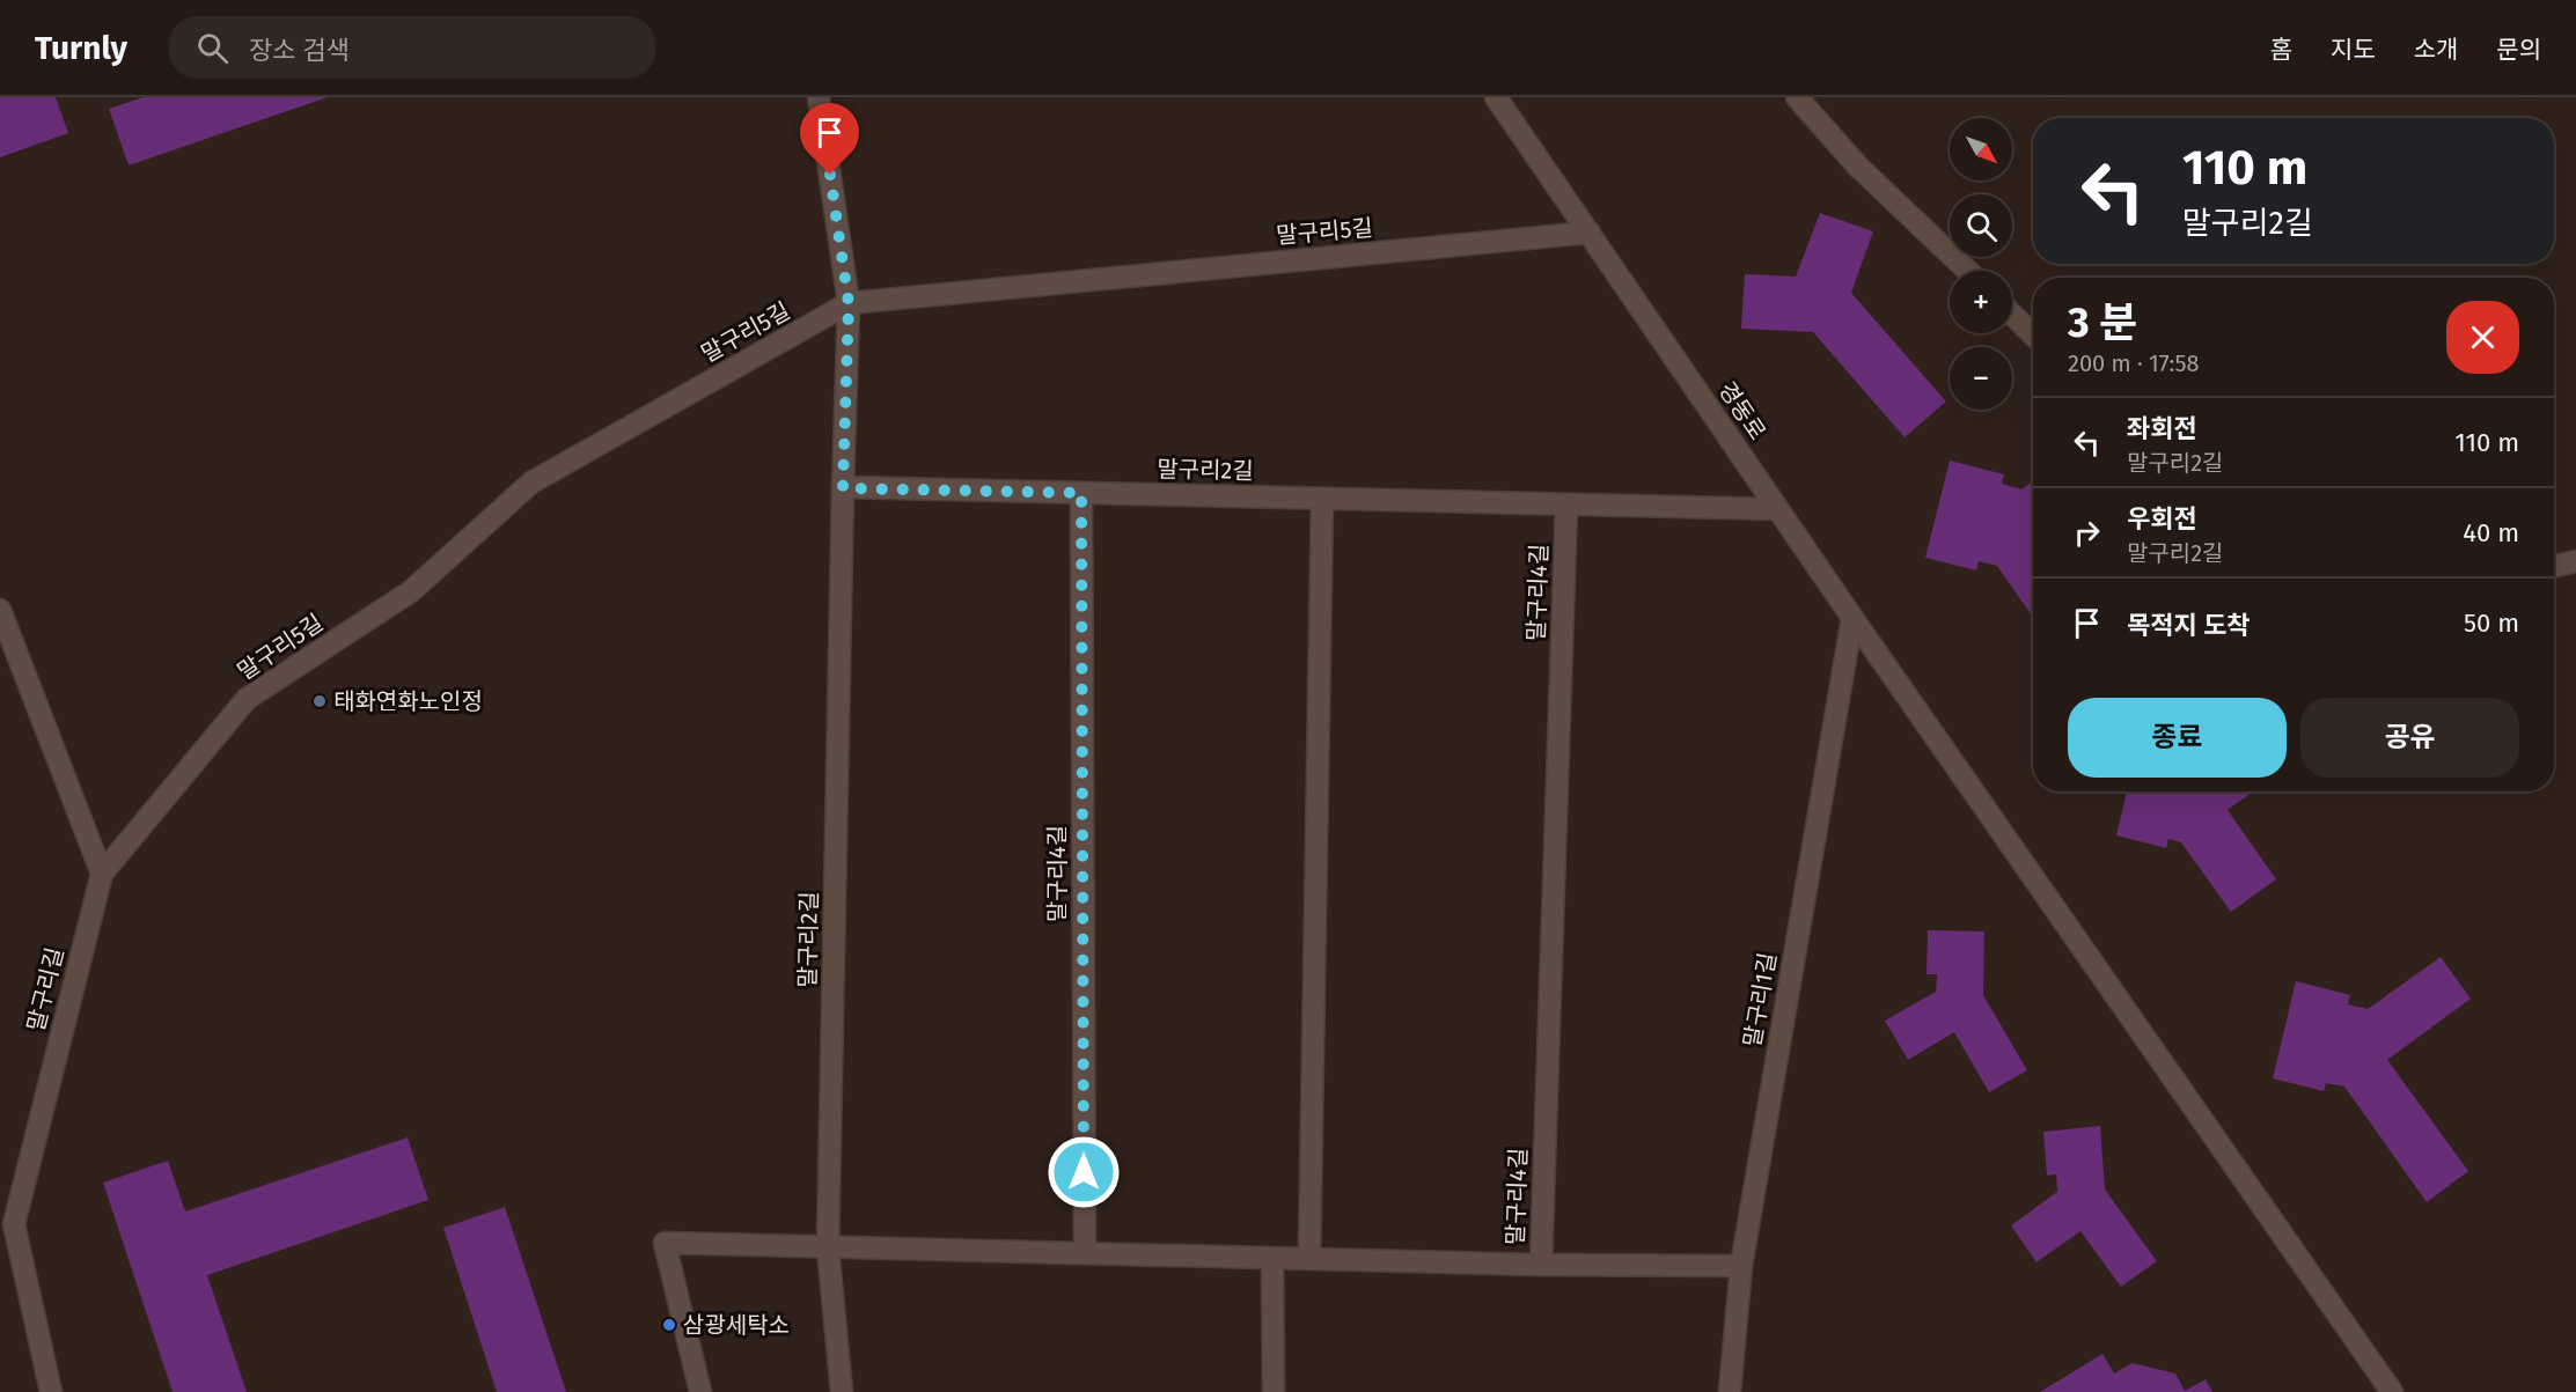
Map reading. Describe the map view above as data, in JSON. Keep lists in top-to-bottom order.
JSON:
{
  "streets": {
    "street": [
      "말구리5길",
      "경동로",
      "말구리2길",
      "말구리4길",
      "말구리길",
      "말구리1길"
    ]
  },
  "crossings": [
    ["말구리5길", "경동로"],
    ["말구리5길", "말구리2길"],
    ["말구리5길", "말구리길"],
    ["경동로", "말구리2길"],
    ["경동로", "말구리1길"],
    ["말구리2길", "말구리4길"],
    ["말구리4길", "말구리1길"]
  ],
  "places": ["태화연화노인정", "삼광세탁소"],
  "north": "bottom right",
  "page": {
    "header": "Turnly",
    "search": "장소 검색",
    "nav": [
      "홈",
      "지도",
      "소개",
      "문의"
    ],
    "map_buttons": ["+", "−"],
    "turn": ["110 m", "말구리2길"],
    "heading": ["3 분", "200 m · 17:58"],
    "list": [
      {
        "name": "좌회전",
        "note": "말구리2길",
        "value": "110 m"
      },
      {
        "name": "우회전",
        "note": "말구리2길",
        "value": "40 m"
      },
      {
        "name": "목적지 도착",
        "value": "50 m"
      }
    ],
    "buttons": ["종료", "공유"]
  }
}
